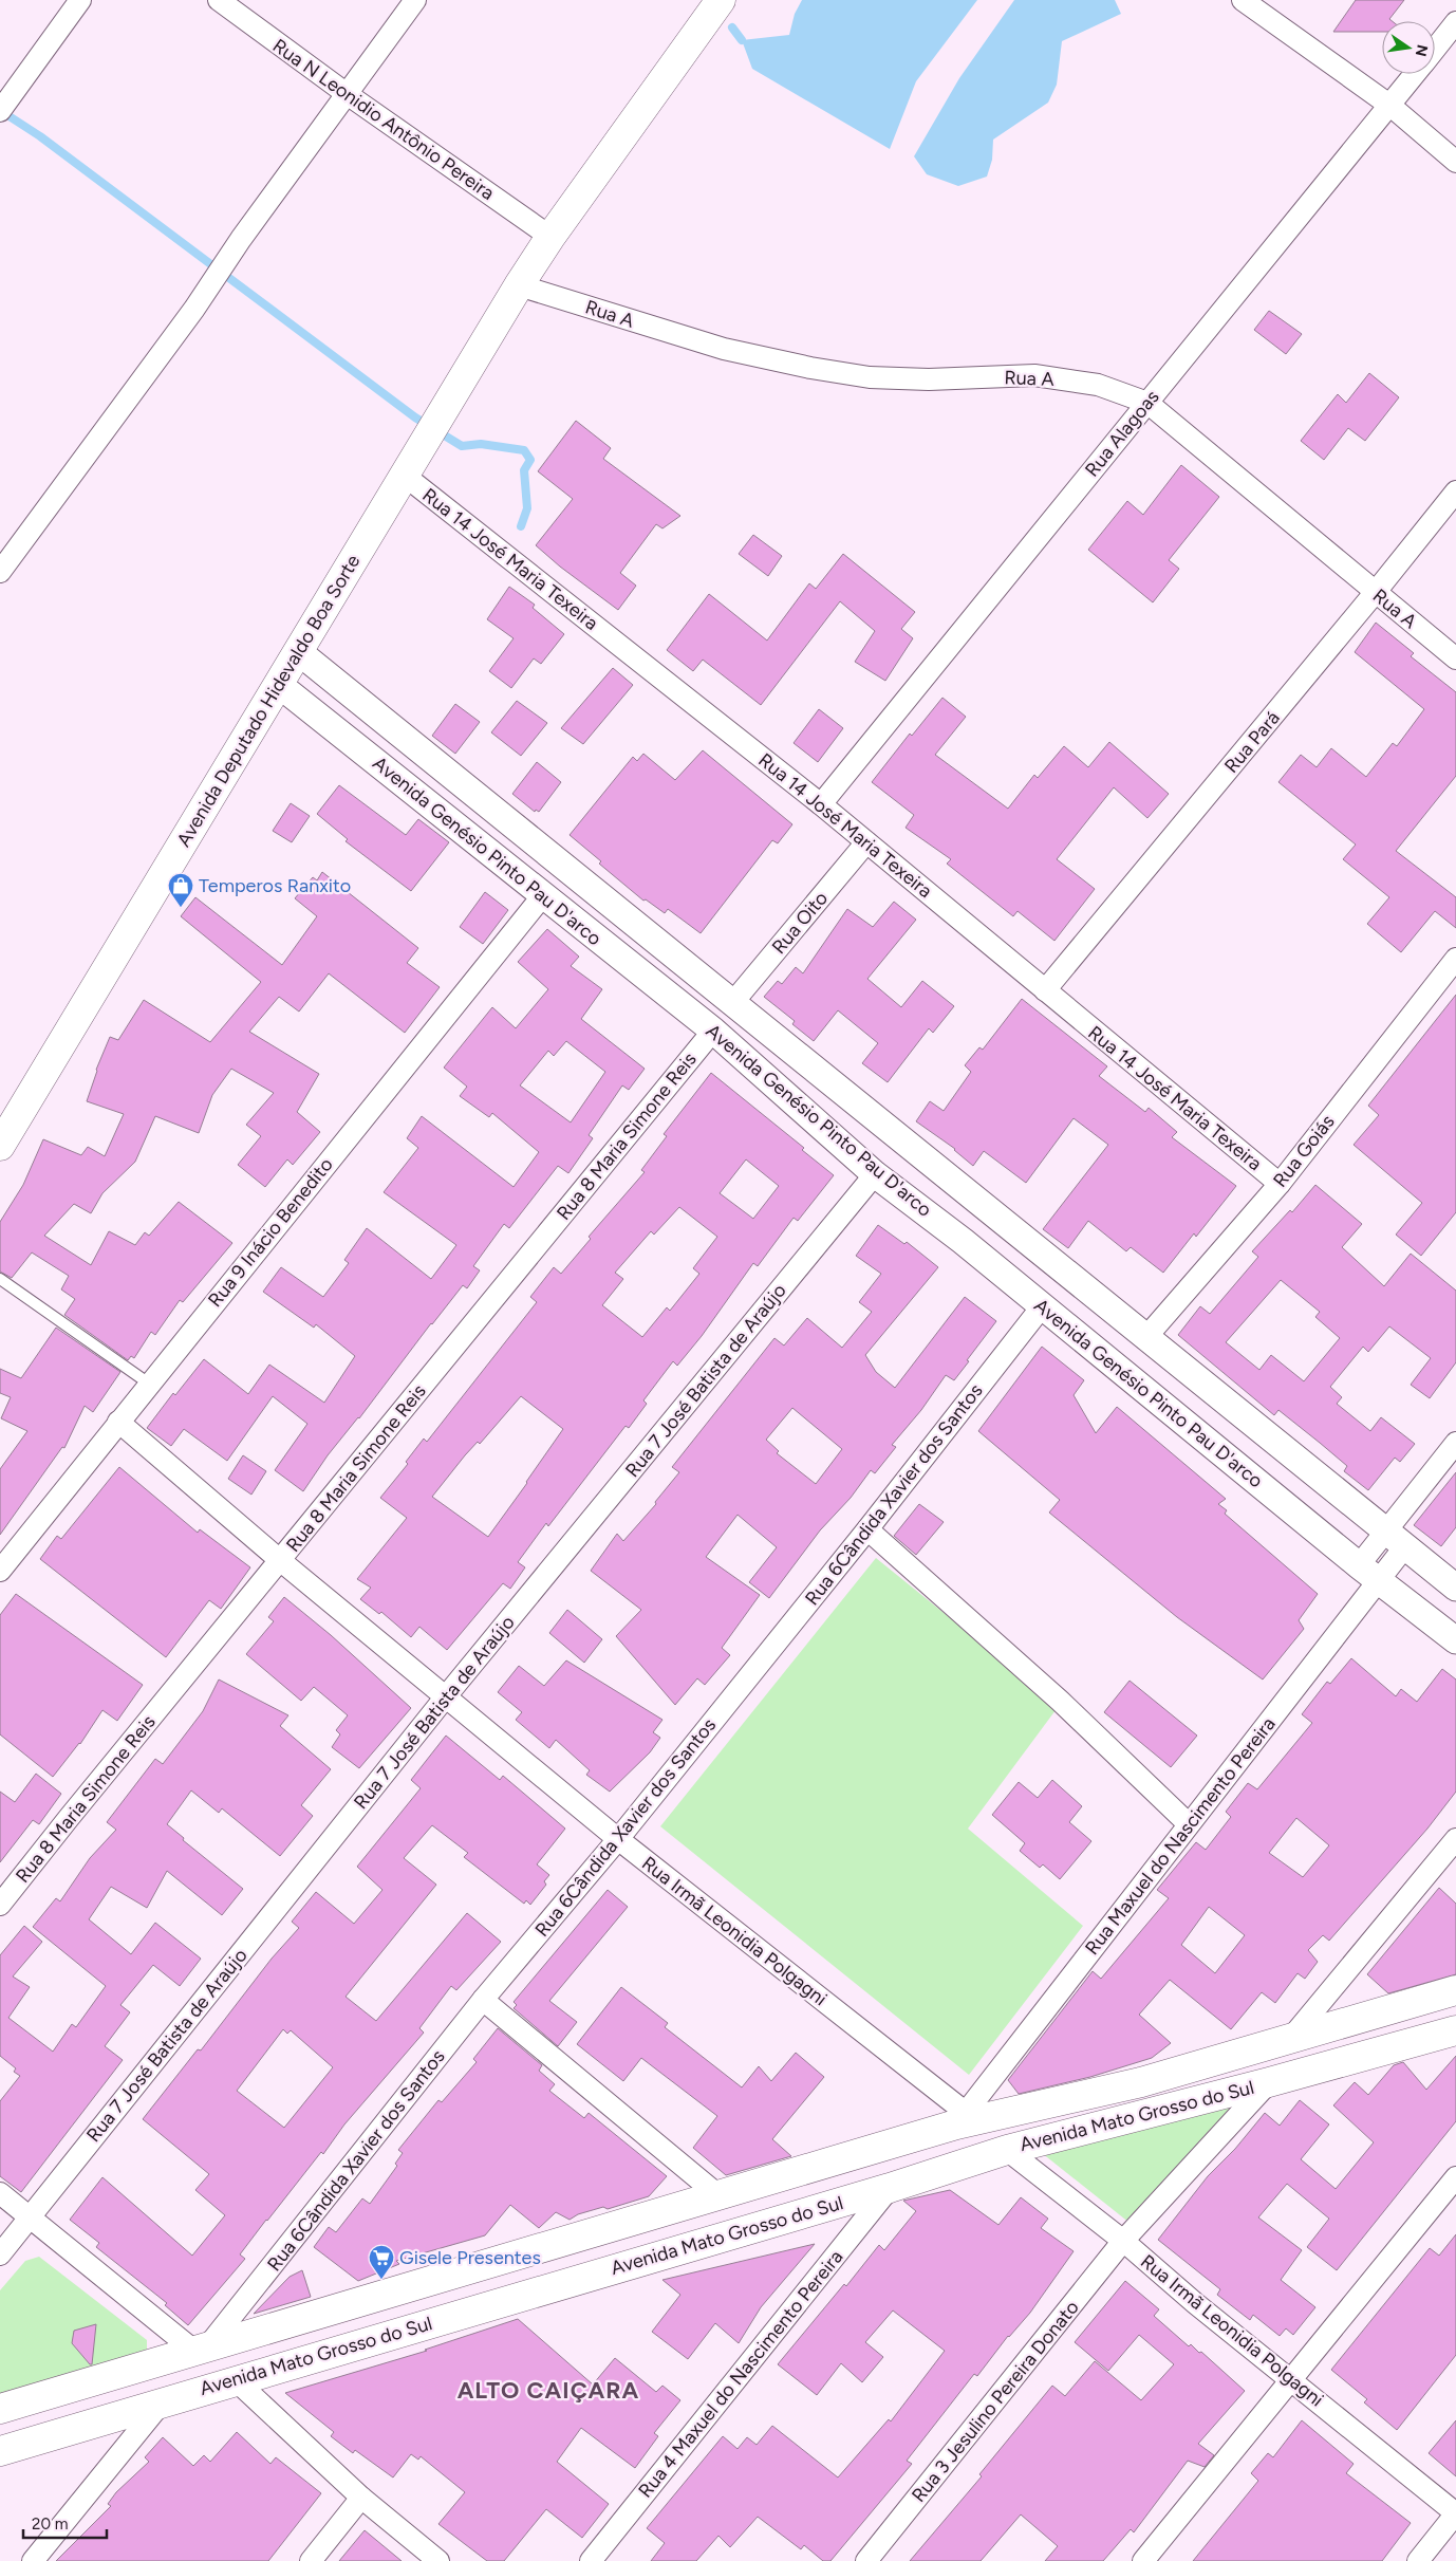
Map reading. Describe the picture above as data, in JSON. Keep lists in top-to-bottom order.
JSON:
{
  "streets": {
    "main road": ["Avenida Deputado Hidevaldo Boa Sorte", "Avenida Mato Grosso do Sul"],
    "street": [
      "Rua N Leonidio Antônio Pereira",
      "Rua A",
      "Rua Alagoas",
      "Rua 14 José Maria Texeira",
      "Rua Pará",
      "Avenida Genésio Pinto Pau D'arco",
      "Rua Oito",
      "Rua 8 Maria Simone Reis",
      "Rua Goiás",
      "Rua 9 Inácio Benedito",
      "Rua 7 José Batista de Araújo",
      "Rua 6Cândida Xavier dos Santos",
      "Rua Maxuel do Nascimento Pereira",
      "Rua Irmã Leonidia Polgagni",
      "Rua 4 Maxuel do Nascimento Pereira",
      "Rua 3 Jesulino Pereira Donato"
    ]
  },
  "crossings": [
    ["Rua N Leonidio Antônio Pereira", "Avenida Deputado Hidevaldo Boa Sorte"],
    ["Rua A", "Rua Alagoas"],
    ["Rua A", "Avenida Deputado Hidevaldo Boa Sorte"],
    ["Rua A", "Rua Pará"],
    ["Rua Alagoas", "Rua 14 José Maria Texeira"],
    ["Rua 14 José Maria Texeira", "Avenida Deputado Hidevaldo Boa Sorte"],
    ["Rua 14 José Maria Texeira", "Rua Pará"],
    ["Rua 14 José Maria Texeira", "Rua Oito"],
    ["Rua 14 José Maria Texeira", "Rua Goiás"],
    ["Avenida Deputado Hidevaldo Boa Sorte", "Avenida Genésio Pinto Pau D'arco"],
    ["Avenida Genésio Pinto Pau D'arco", "Rua Oito"],
    ["Avenida Genésio Pinto Pau D'arco", "Rua 8 Maria Simone Reis"],
    ["Avenida Genésio Pinto Pau D'arco", "Rua Goiás"],
    ["Avenida Genésio Pinto Pau D'arco", "Rua 9 Inácio Benedito"],
    ["Avenida Genésio Pinto Pau D'arco", "Rua 7 José Batista de Araújo"],
    ["Avenida Genésio Pinto Pau D'arco", "Rua 6Cândida Xavier dos Santos"],
    ["Avenida Genésio Pinto Pau D'arco", "Rua Maxuel do Nascimento Pereira"],
    ["Rua 8 Maria Simone Reis", "Rua Irmã Leonidia Polgagni"],
    ["Rua 9 Inácio Benedito", "Rua Irmã Leonidia Polgagni"],
    ["Rua 7 José Batista de Araújo", "Rua Irmã Leonidia Polgagni"],
    ["Rua 6Cândida Xavier dos Santos", "Rua Irmã Leonidia Polgagni"],
    ["Rua 6Cândida Xavier dos Santos", "Avenida Mato Grosso do Sul"],
    ["Rua Maxuel do Nascimento Pereira", "Rua Irmã Leonidia Polgagni"],
    ["Rua Maxuel do Nascimento Pereira", "Avenida Mato Grosso do Sul"],
    ["Rua Irmã Leonidia Polgagni", "Avenida Mato Grosso do Sul"],
    ["Rua Irmã Leonidia Polgagni", "Rua 3 Jesulino Pereira Donato"],
    ["Avenida Mato Grosso do Sul", "Rua 4 Maxuel do Nascimento Pereira"],
    ["Avenida Mato Grosso do Sul", "Rua 3 Jesulino Pereira Donato"]
  ],
  "districts": ["ALTO CAIÇARA"],
  "places": {
    "shop": ["Temperos Ranxito"],
    "supermarket": ["Gisele Presentes"]
  },
  "scale_bar": "20 m",
  "north": "right"
}
